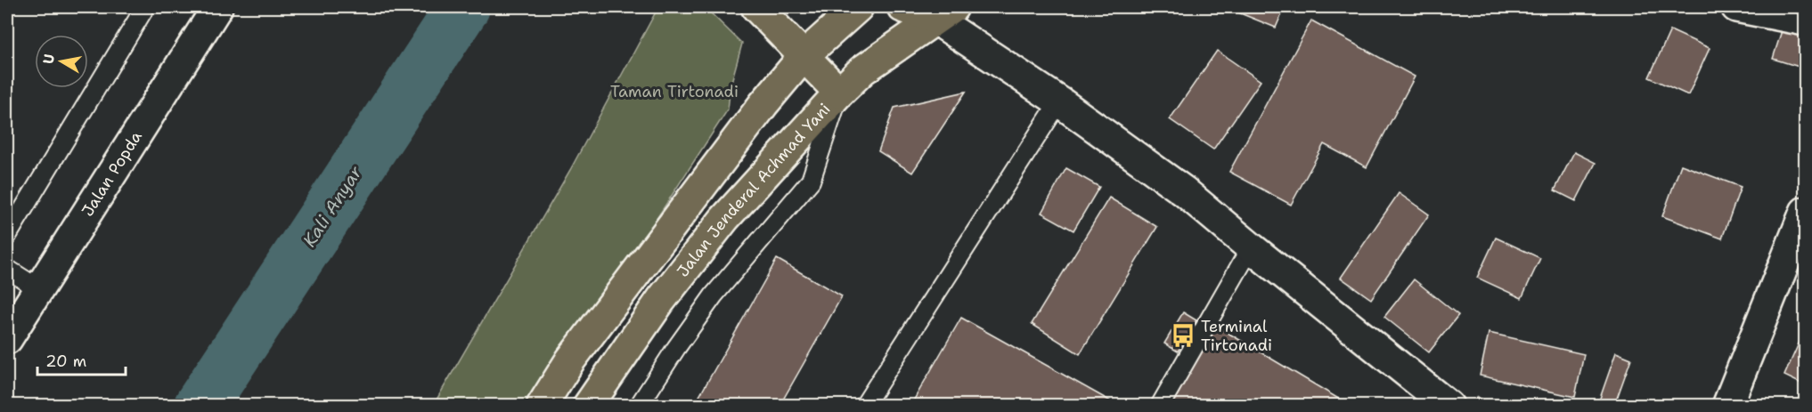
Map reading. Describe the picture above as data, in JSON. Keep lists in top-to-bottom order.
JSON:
{
  "streets": {
    "main road": ["Jalan Jenderal Achmad Yani"],
    "street": ["Jalan Popda"]
  },
  "water": ["Kali Anyar"],
  "parks": ["Taman Tirtonadi"],
  "places": {
    "bus stop": ["Terminal Tirtonadi"]
  },
  "scale_bar": "20 m",
  "north": "left"
}
